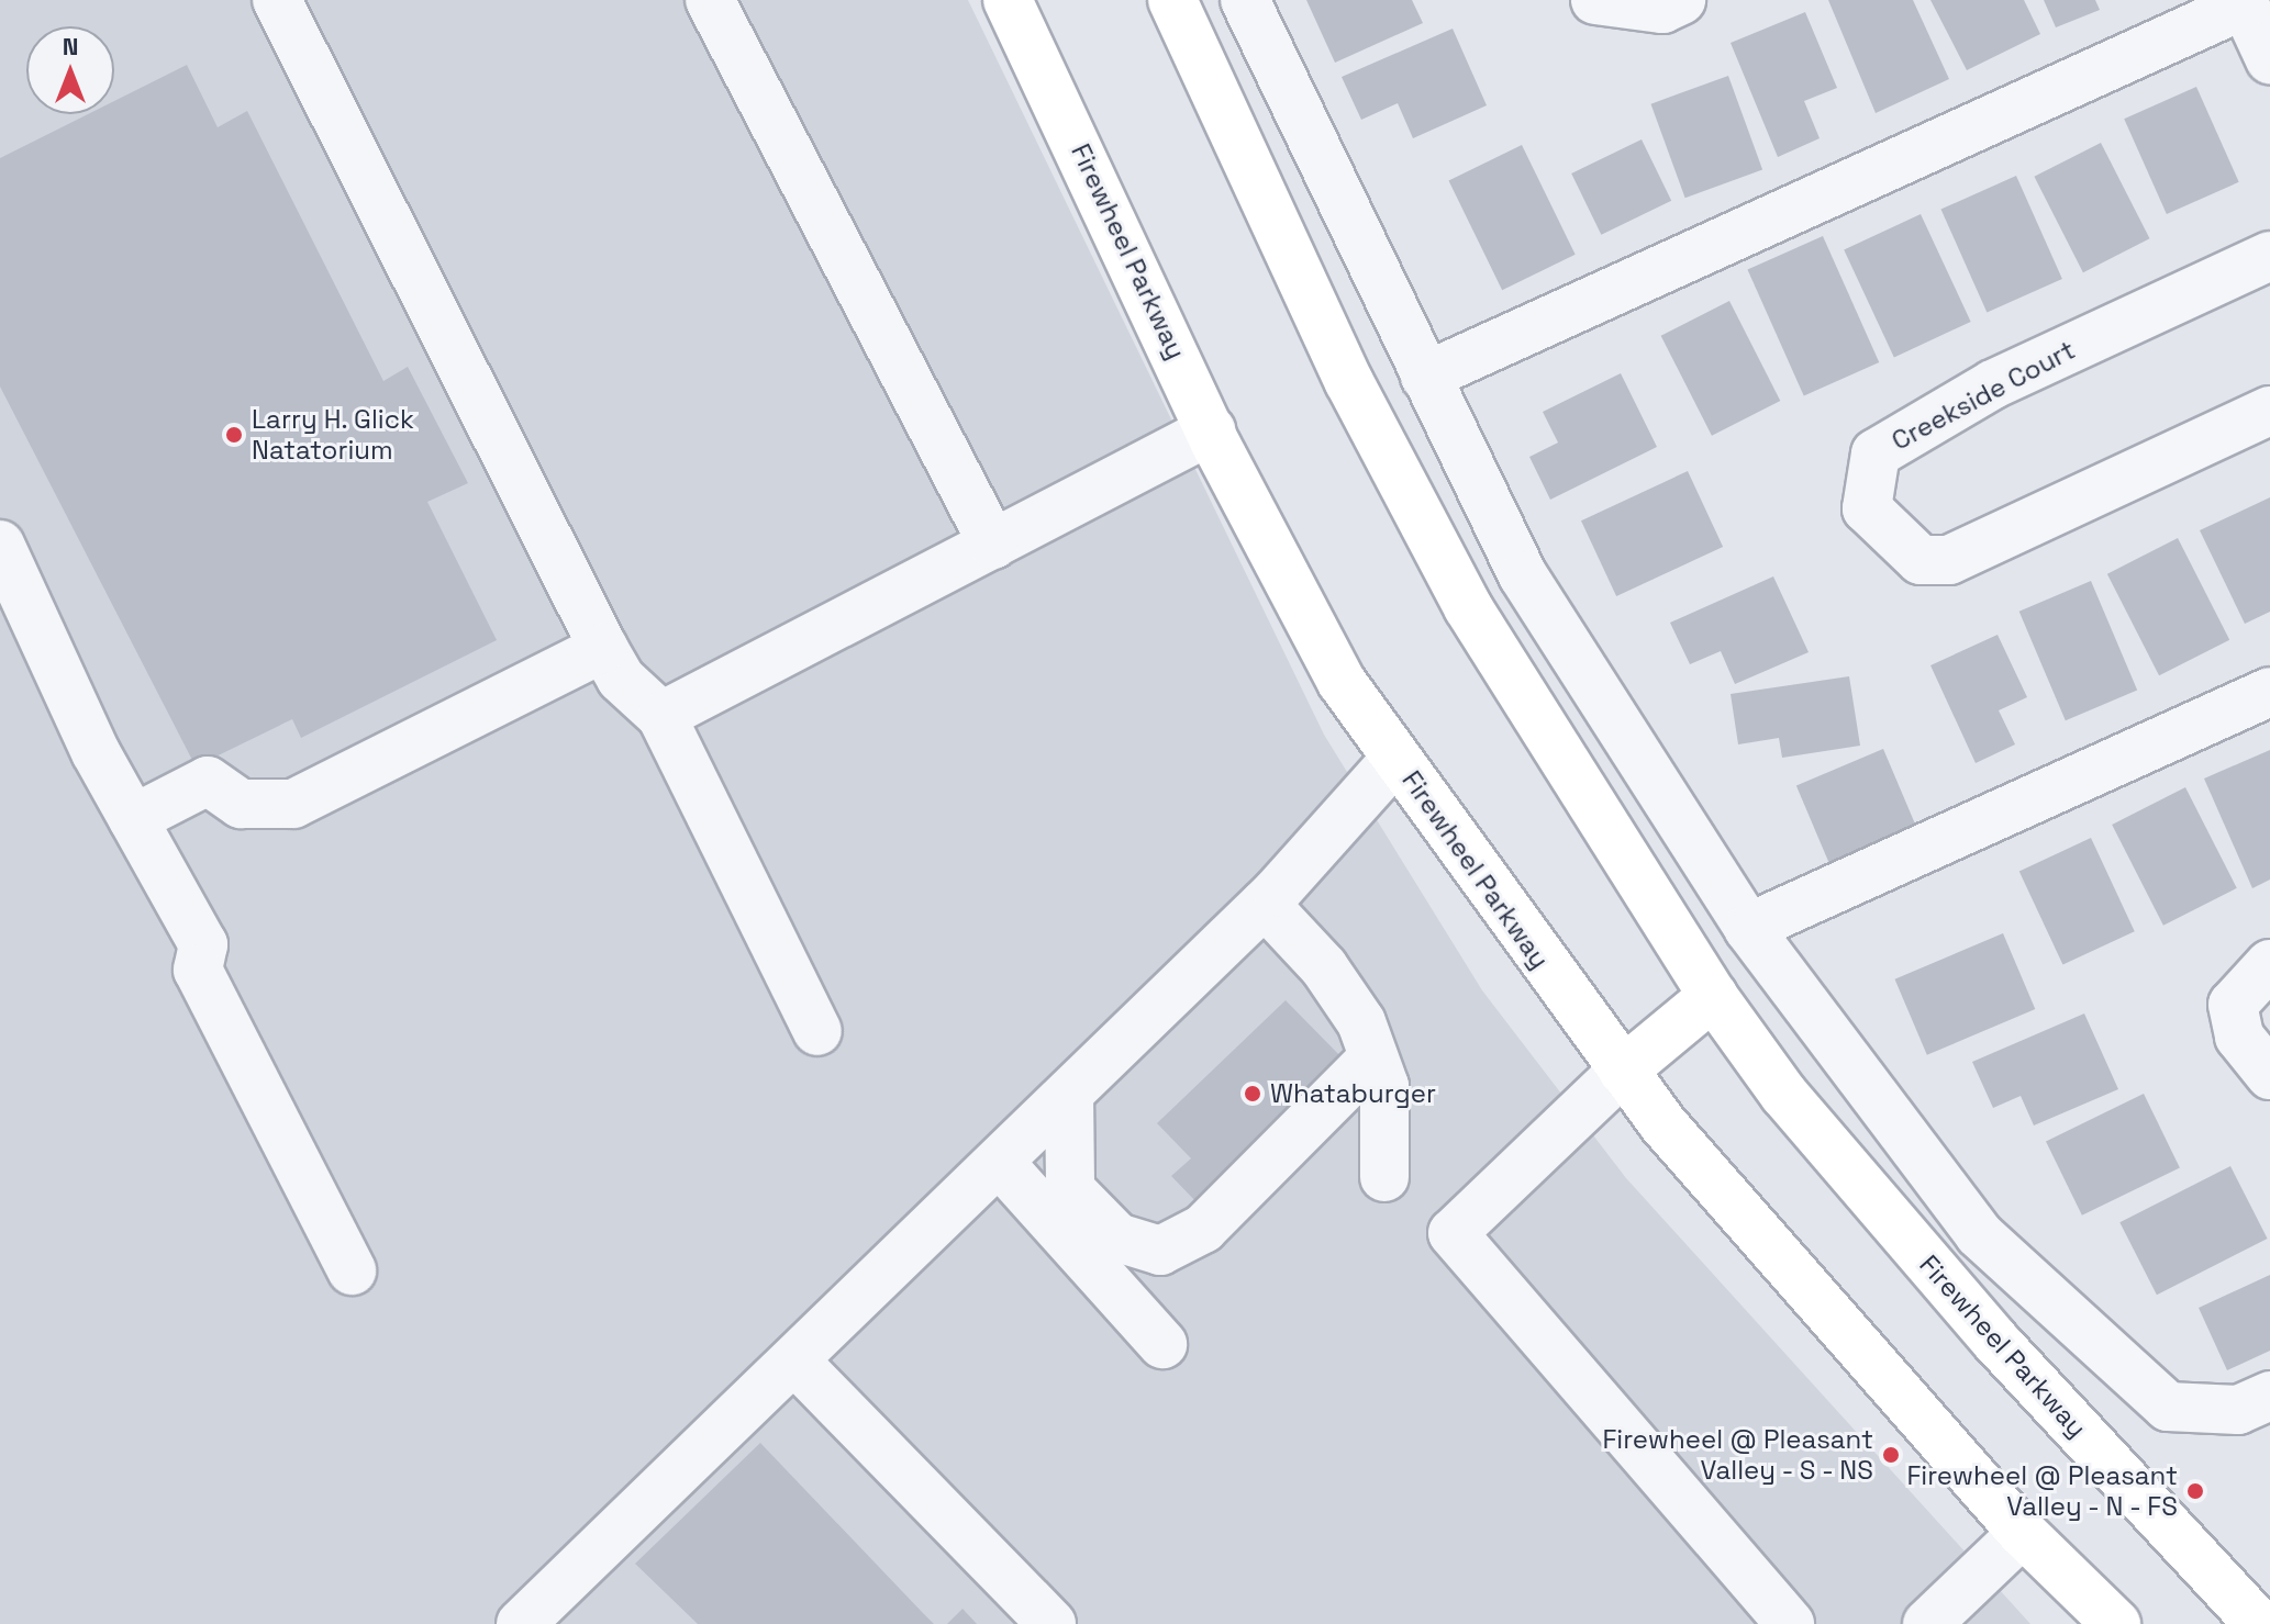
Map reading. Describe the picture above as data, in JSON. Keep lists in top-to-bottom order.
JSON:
{
  "streets": {
    "main road": ["Firewheel Parkway"],
    "street": ["Creekside Court"]
  },
  "places": [
    "Larry H. Glick Natatorium",
    "Whataburger",
    "Firewheel @ Pleasant Valley - S - NS",
    "Firewheel @ Pleasant Valley - N - FS"
  ],
  "north": "top"
}
